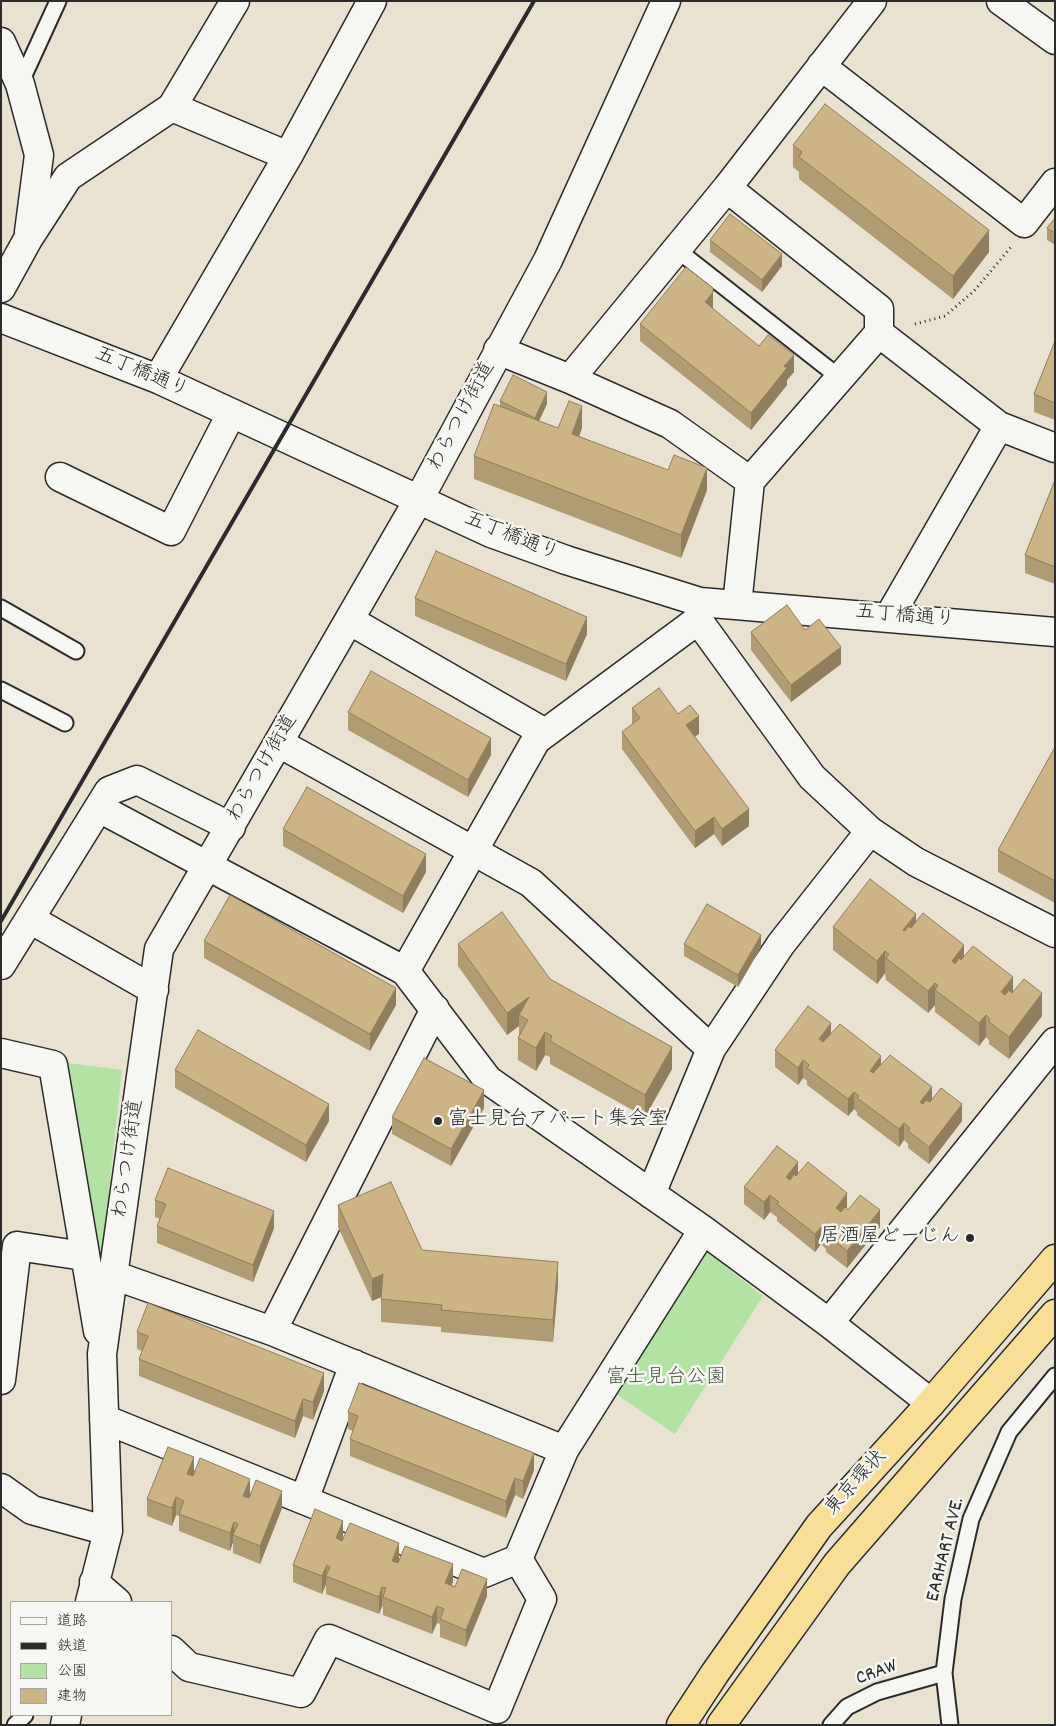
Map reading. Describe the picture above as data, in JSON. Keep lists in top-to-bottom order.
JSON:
{
  "streets": {
    "highway": ["東京環状"],
    "street": ["五丁橋通り", "わらつけ街道"],
    "lane": ["EARHART AVE.", "CRAW"]
  },
  "crossings": [
    ["五丁橋通り", "わらつけ街道"],
    ["EARHART AVE.", "CRAW"]
  ],
  "parks": ["富士見台公園"],
  "places": ["富士見台アパート集会室", "居酒屋どーじん"],
  "legend": [
    "道路",
    "鉄道",
    "公園",
    "建物"
  ]
}
